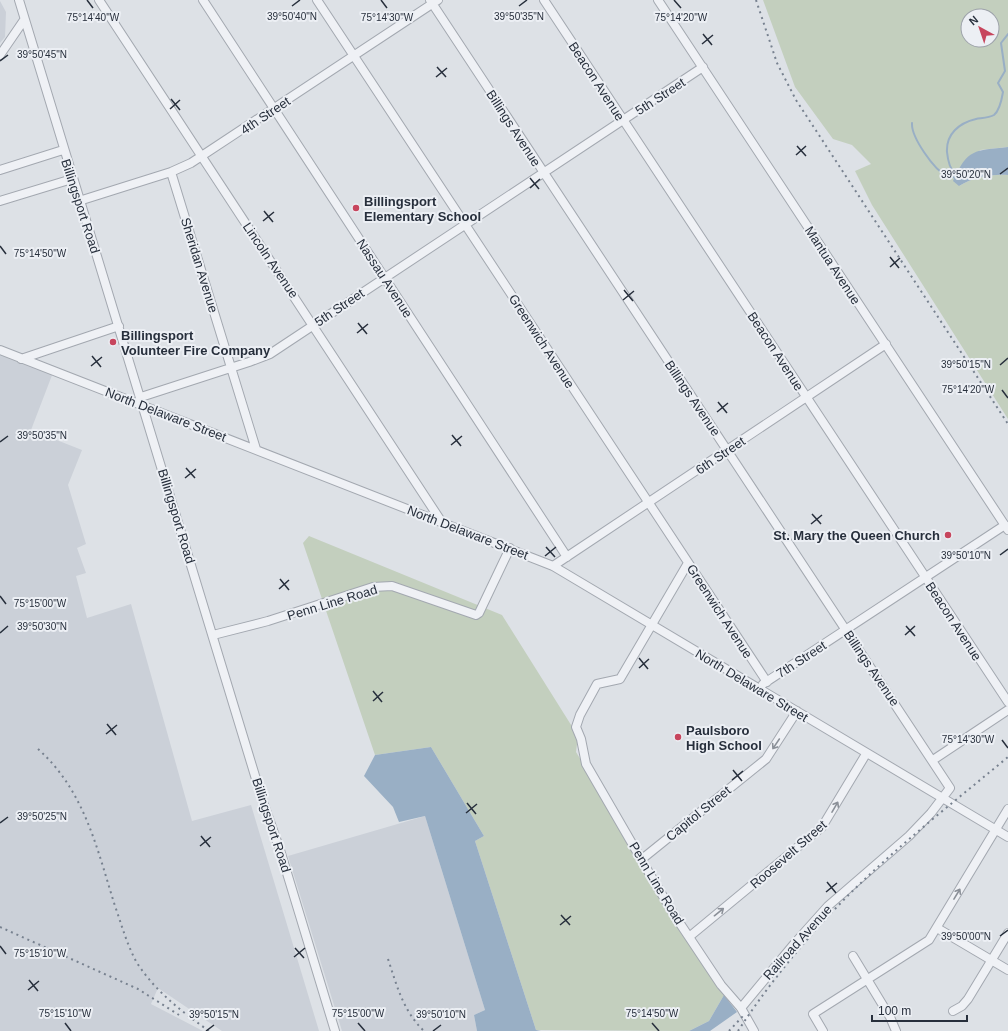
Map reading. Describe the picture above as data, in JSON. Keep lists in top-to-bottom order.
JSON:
{
  "streets": {
    "street": [
      "Beacon Avenue",
      "5th Street",
      "4th Street",
      "Billings Avenue",
      "Billingsport Road",
      "Lincoln Avenue",
      "Sheridan Avenue",
      "Mantua Avenue",
      "Nassau Avenue",
      "Greenwich Avenue",
      "North Delaware Street",
      "6th Street",
      "Penn Line Road",
      "7th Street",
      "Capitol Street",
      "Roosevelt Street",
      "Railroad Avenue"
    ]
  },
  "crossings": [
    ["Beacon Avenue", "5th Street"],
    ["Beacon Avenue", "6th Street"],
    ["Beacon Avenue", "7th Street"],
    ["5th Street", "Billings Avenue"],
    ["5th Street", "Billingsport Road"],
    ["5th Street", "Lincoln Avenue"],
    ["5th Street", "Sheridan Avenue"],
    ["5th Street", "Mantua Avenue"],
    ["5th Street", "Nassau Avenue"],
    ["5th Street", "Greenwich Avenue"],
    ["5th Street", "North Delaware Street"],
    ["4th Street", "Billings Avenue"],
    ["4th Street", "Billingsport Road"],
    ["4th Street", "Lincoln Avenue"],
    ["4th Street", "Sheridan Avenue"],
    ["4th Street", "Nassau Avenue"],
    ["4th Street", "Greenwich Avenue"],
    ["Billings Avenue", "North Delaware Street"],
    ["Billings Avenue", "6th Street"],
    ["Billings Avenue", "7th Street"],
    ["Billings Avenue", "Railroad Avenue"],
    ["Billingsport Road", "North Delaware Street"],
    ["Billingsport Road", "Penn Line Road"],
    ["Lincoln Avenue", "North Delaware Street"],
    ["Sheridan Avenue", "North Delaware Street"],
    ["Mantua Avenue", "6th Street"],
    ["Mantua Avenue", "7th Street"],
    ["Nassau Avenue", "6th Street"],
    ["Greenwich Avenue", "6th Street"],
    ["Greenwich Avenue", "7th Street"],
    ["North Delaware Street", "6th Street"],
    ["North Delaware Street", "Penn Line Road"],
    ["North Delaware Street", "7th Street"],
    ["North Delaware Street", "Capitol Street"],
    ["North Delaware Street", "Roosevelt Street"],
    ["North Delaware Street", "Railroad Avenue"],
    ["Penn Line Road", "Capitol Street"],
    ["Penn Line Road", "Roosevelt Street"],
    ["Penn Line Road", "Railroad Avenue"]
  ],
  "one_way": ["Capitol Street", "Roosevelt Street"],
  "places": [
    "Billingsport Elementary School",
    "Billingsport Volunteer Fire Company",
    "St. Mary the Queen Church",
    "Paulsboro High School"
  ],
  "scale_bar": "100 m",
  "north": "top left",
  "coordinates": [
    "39°50'40\"N",
    "39°50'35\"N",
    "75°14'40\"W",
    "75°14'20\"W",
    "75°14'30\"W",
    "39°50'45\"N",
    "39°50'20\"N",
    "75°14'50\"W",
    "39°50'15\"N",
    "39°50'10\"N",
    "75°15'00\"W",
    "39°50'30\"N",
    "39°50'25\"N",
    "39°50'00\"N",
    "75°15'10\"W"
  ]
}
